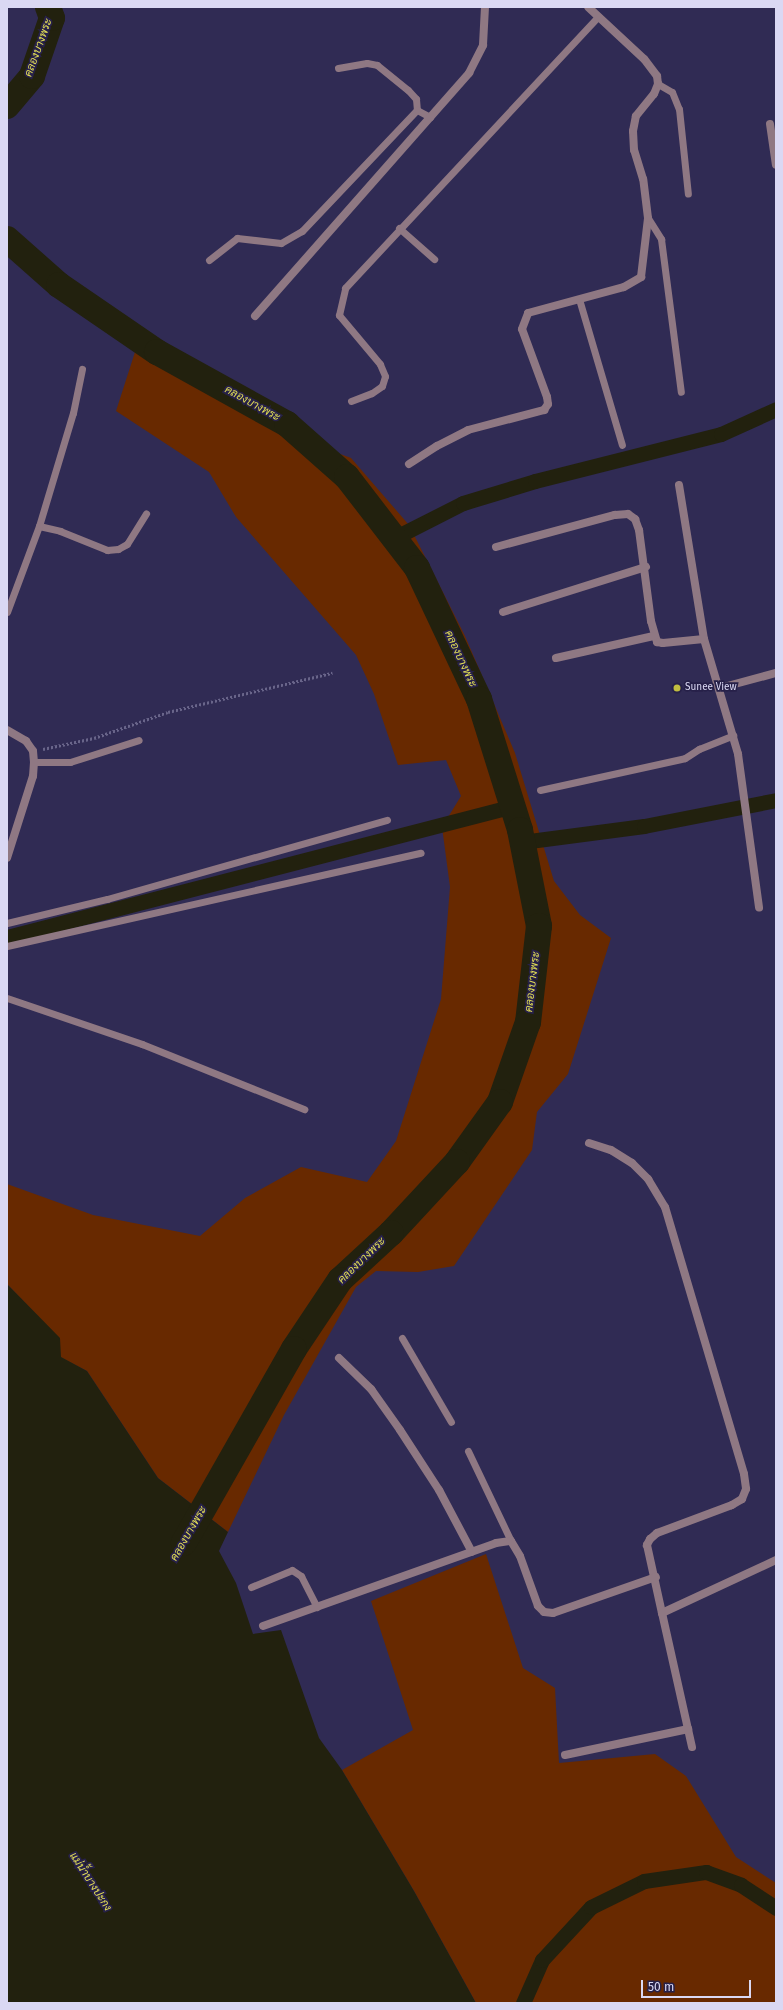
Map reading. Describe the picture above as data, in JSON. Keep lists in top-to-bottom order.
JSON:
{
  "water": ["คลองบางพระ", "แม่น้ำบางปะกง"],
  "places": ["Sunee View"],
  "scale_bar": "50 m"
}
